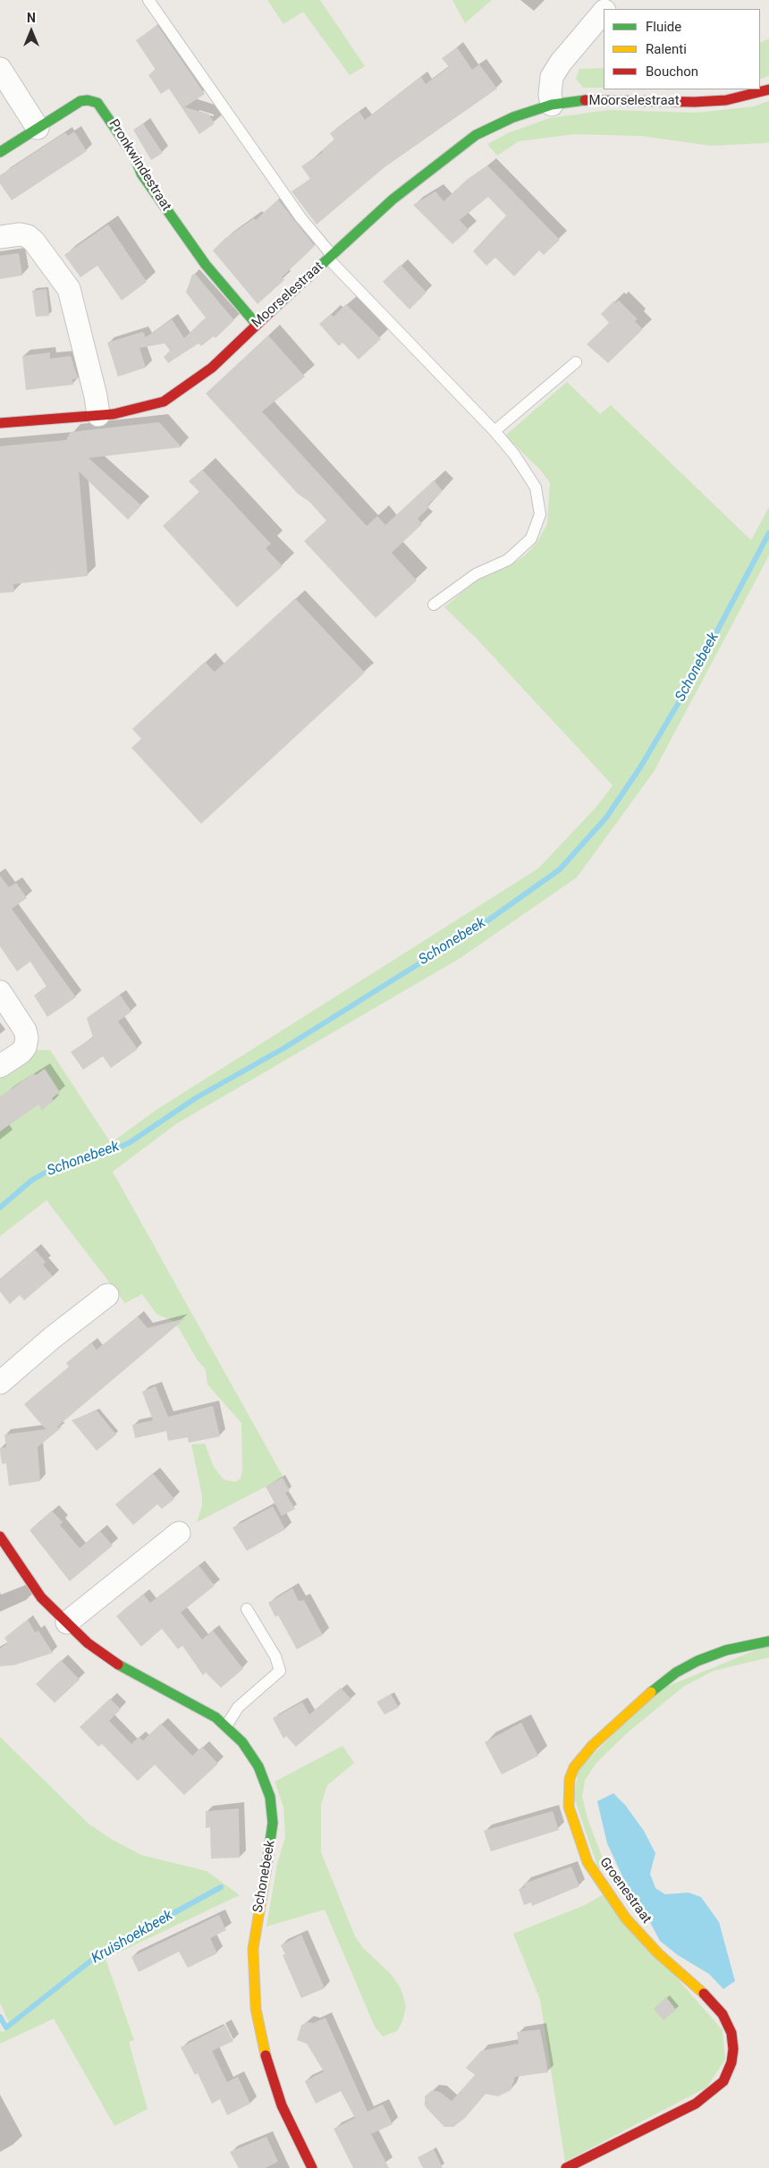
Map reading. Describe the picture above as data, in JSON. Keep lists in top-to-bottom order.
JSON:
{
  "streets": {
    "street": [
      "Moorselestraat",
      "Pronkwindestraat",
      "Schonebeek",
      "Groenestraat"
    ]
  },
  "crossings": [
    ["Moorselestraat", "Pronkwindestraat"]
  ],
  "water": ["Schonebeek", "Kruishoekbeek"],
  "legend": ["Fluide", "Ralenti", "Bouchon"],
  "north": "top"
}
